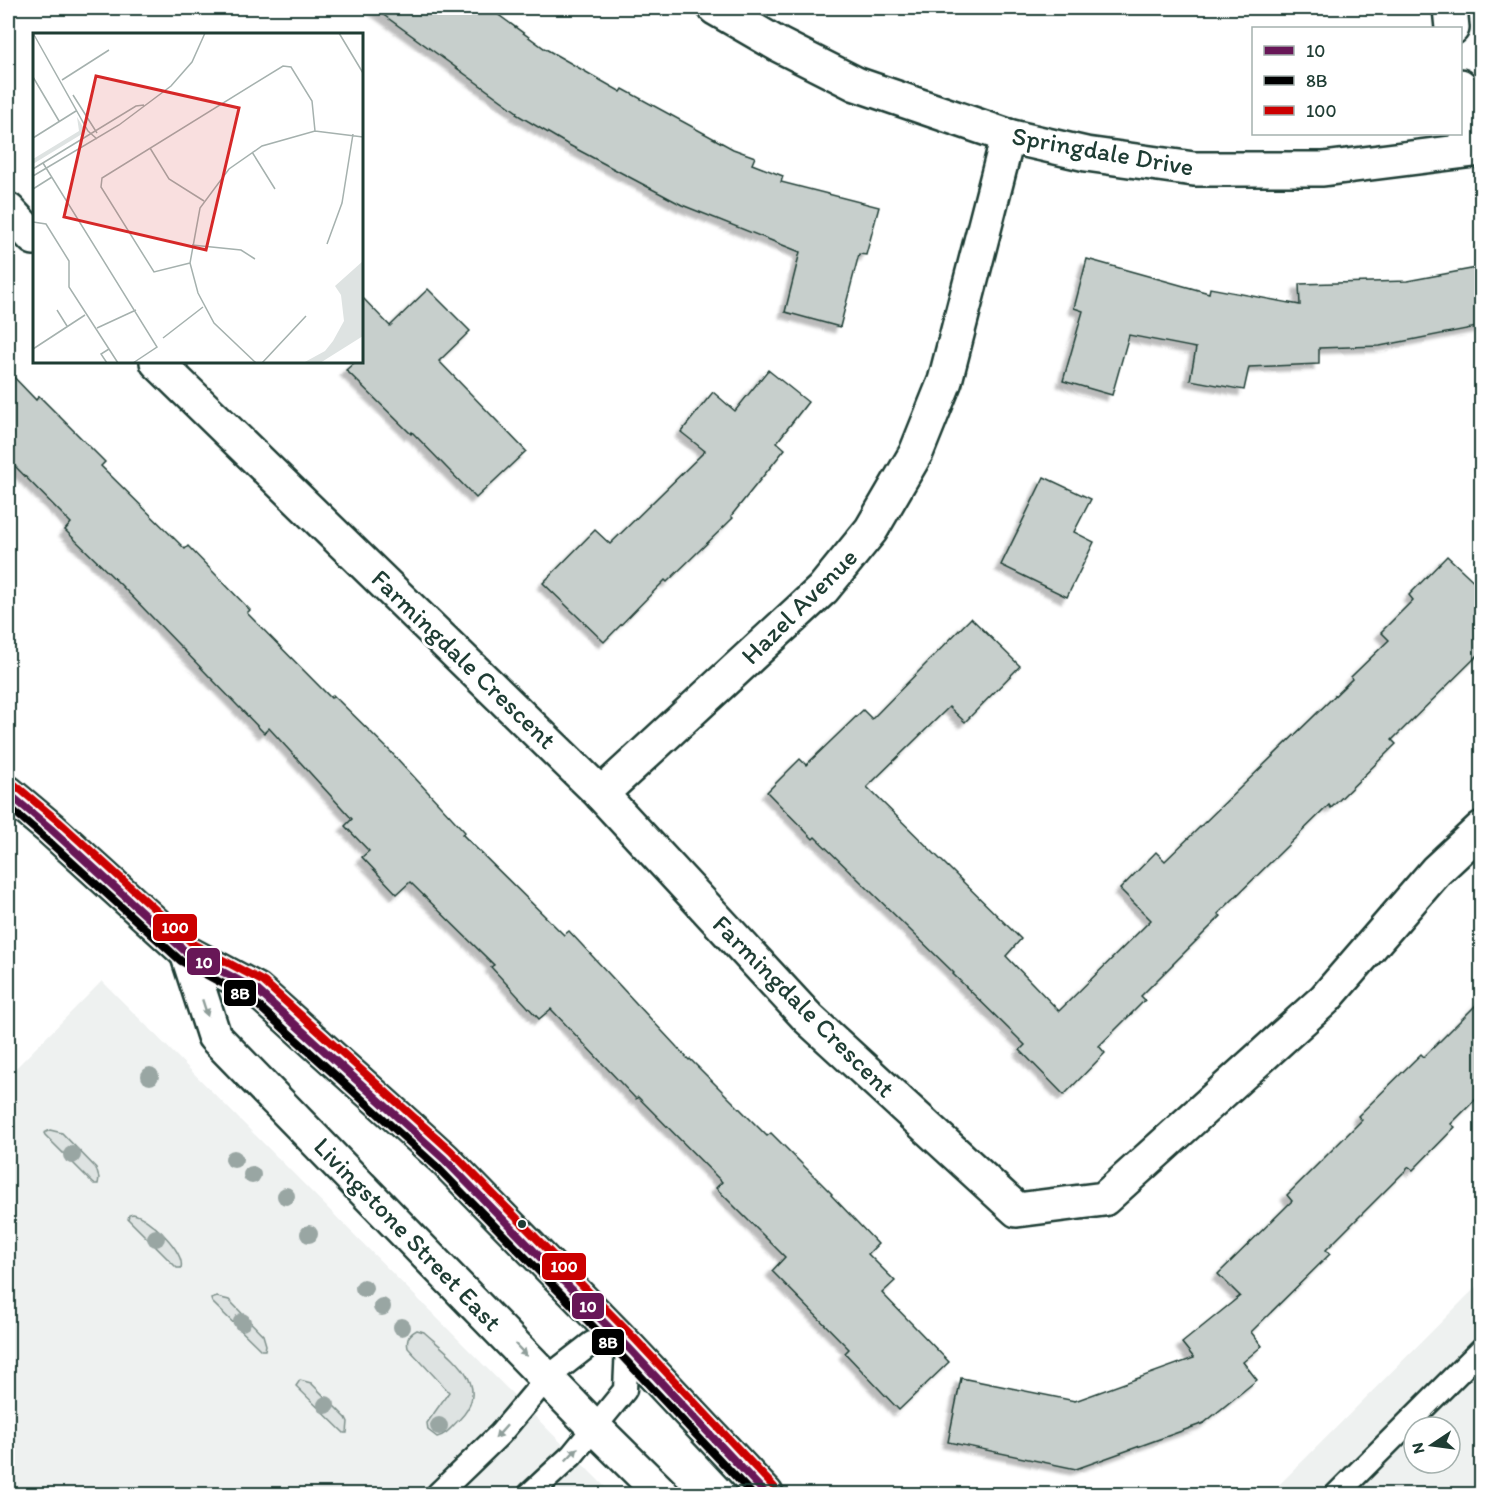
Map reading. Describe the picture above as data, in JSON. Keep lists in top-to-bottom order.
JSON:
{
  "streets": {
    "street": [
      "Springdale Drive",
      "Hazel Avenue",
      "Farmingdale Crescent",
      "Livingstone Street East"
    ]
  },
  "crossings": [
    ["Springdale Drive", "Hazel Avenue"],
    ["Hazel Avenue", "Farmingdale Crescent"]
  ],
  "lines": ["transit line 100", "transit line 10", "transit line 8B"],
  "legend": ["10", "8B", "100"],
  "north": "left"
}
